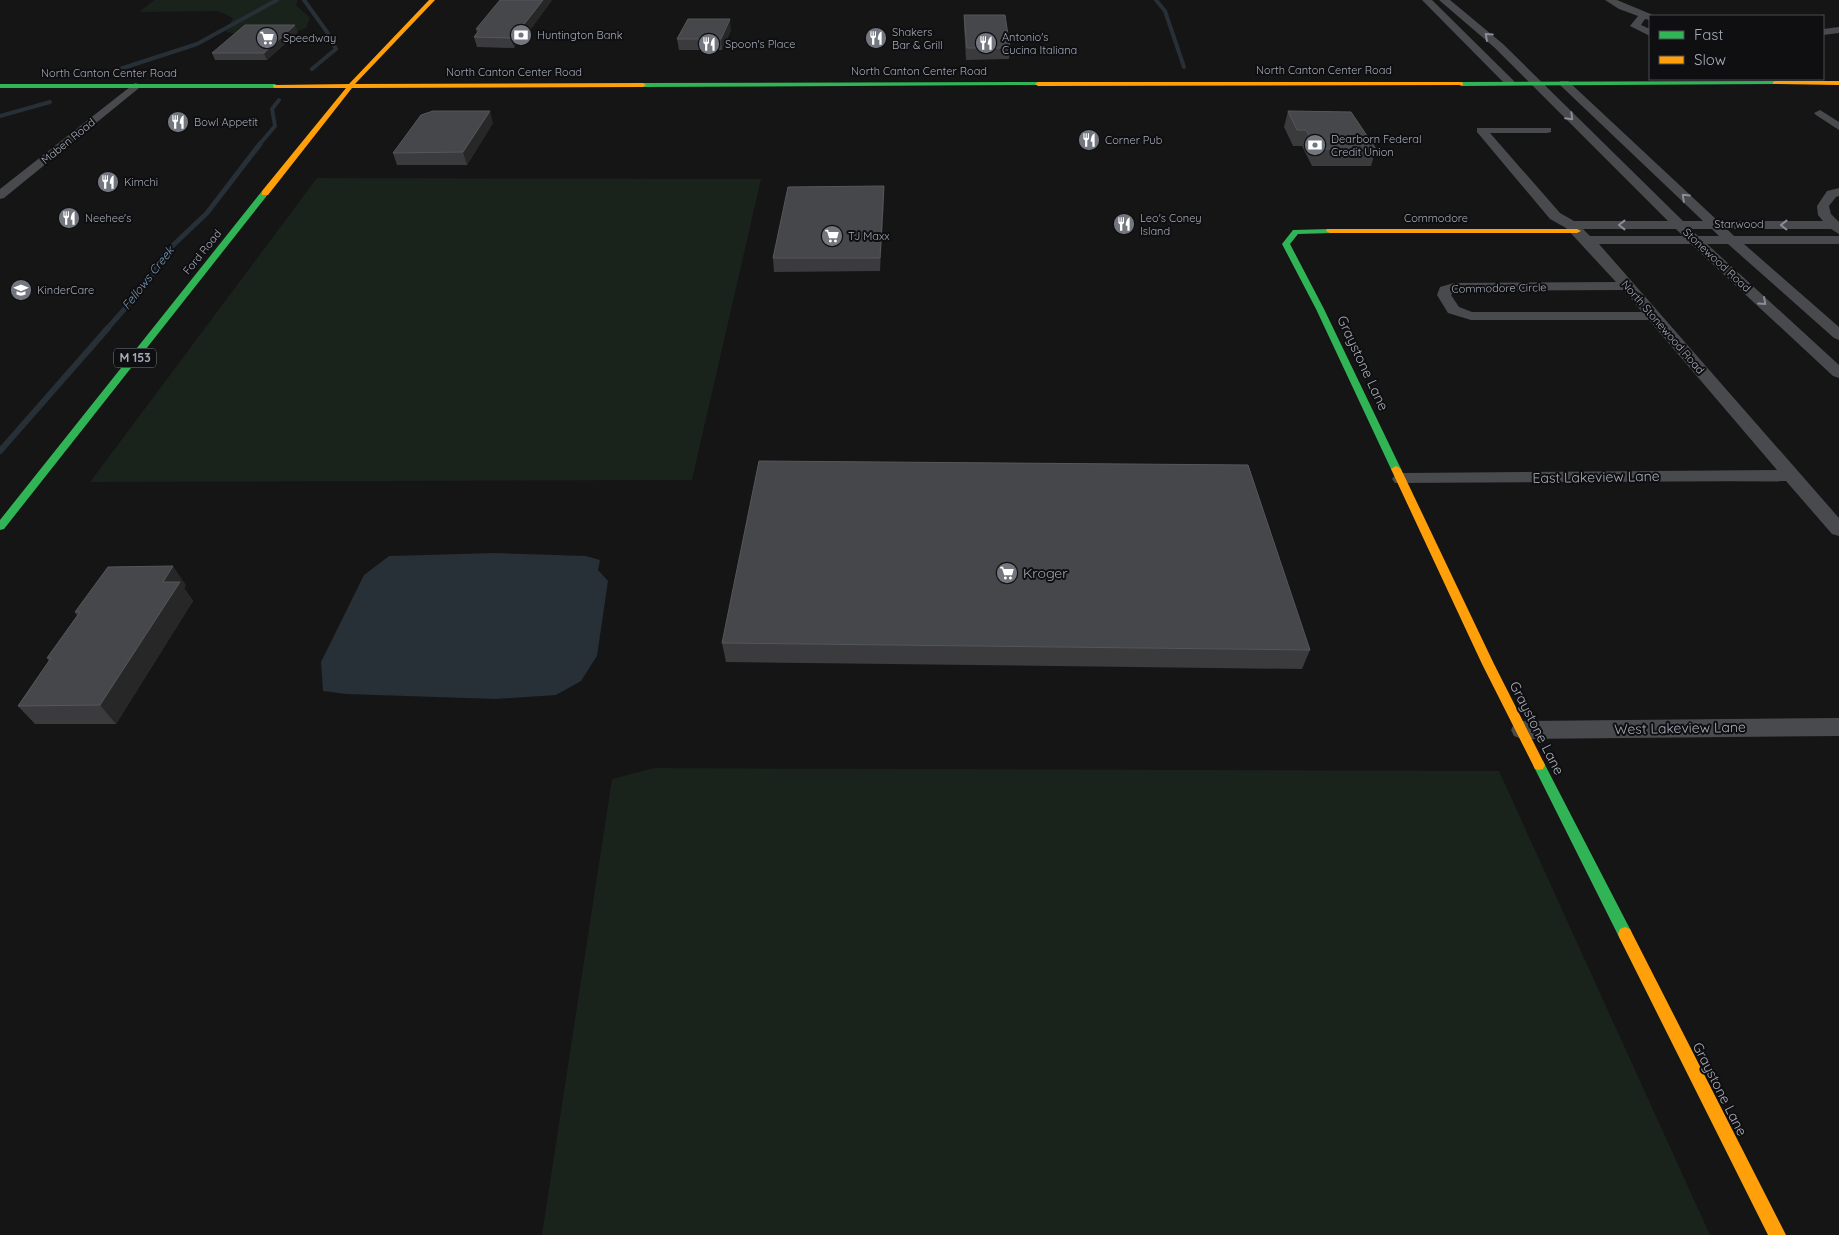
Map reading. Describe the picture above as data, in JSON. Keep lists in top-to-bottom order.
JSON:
{
  "streets": {
    "main road": [
      "North Canton Center Road",
      "Commodore",
      "Ford Road",
      "M 153",
      "Graystone Lane"
    ],
    "street": [
      "Maben Road",
      "Starwood",
      "Stonewood Road",
      "Commodore Circle",
      "North Stonewood Road",
      "East Lakeview Lane",
      "West Lakeview Lane"
    ]
  },
  "crossings": [
    ["North Canton Center Road", "Maben Road"],
    ["North Canton Center Road", "Ford Road"],
    ["North Canton Center Road", "Stonewood Road"],
    ["Commodore", "Starwood"],
    ["Commodore", "North Stonewood Road"],
    ["Commodore", "Graystone Lane"],
    ["Starwood", "Stonewood Road"],
    ["Starwood", "North Stonewood Road"],
    ["Commodore Circle", "North Stonewood Road"],
    ["North Stonewood Road", "East Lakeview Lane"],
    ["Graystone Lane", "East Lakeview Lane"],
    ["Graystone Lane", "West Lakeview Lane"]
  ],
  "water": ["Fellows Creek"],
  "places": {
    "bank": ["Huntington Bank", "Dearborn Federal Credit Union"],
    "supermarket": ["Speedway", "TJ Maxx", "Kroger"],
    "restaurant": [
      "Shakers Bar & Grill",
      "Antonio's Cucina Italiana",
      "Spoon's Place",
      "Bowl Appetit",
      "Corner Pub",
      "Kimchi",
      "Neehee's",
      "Leo's Coney Island"
    ],
    "school or university": ["KinderCare"]
  },
  "legend": ["Fast", "Slow"]
}
